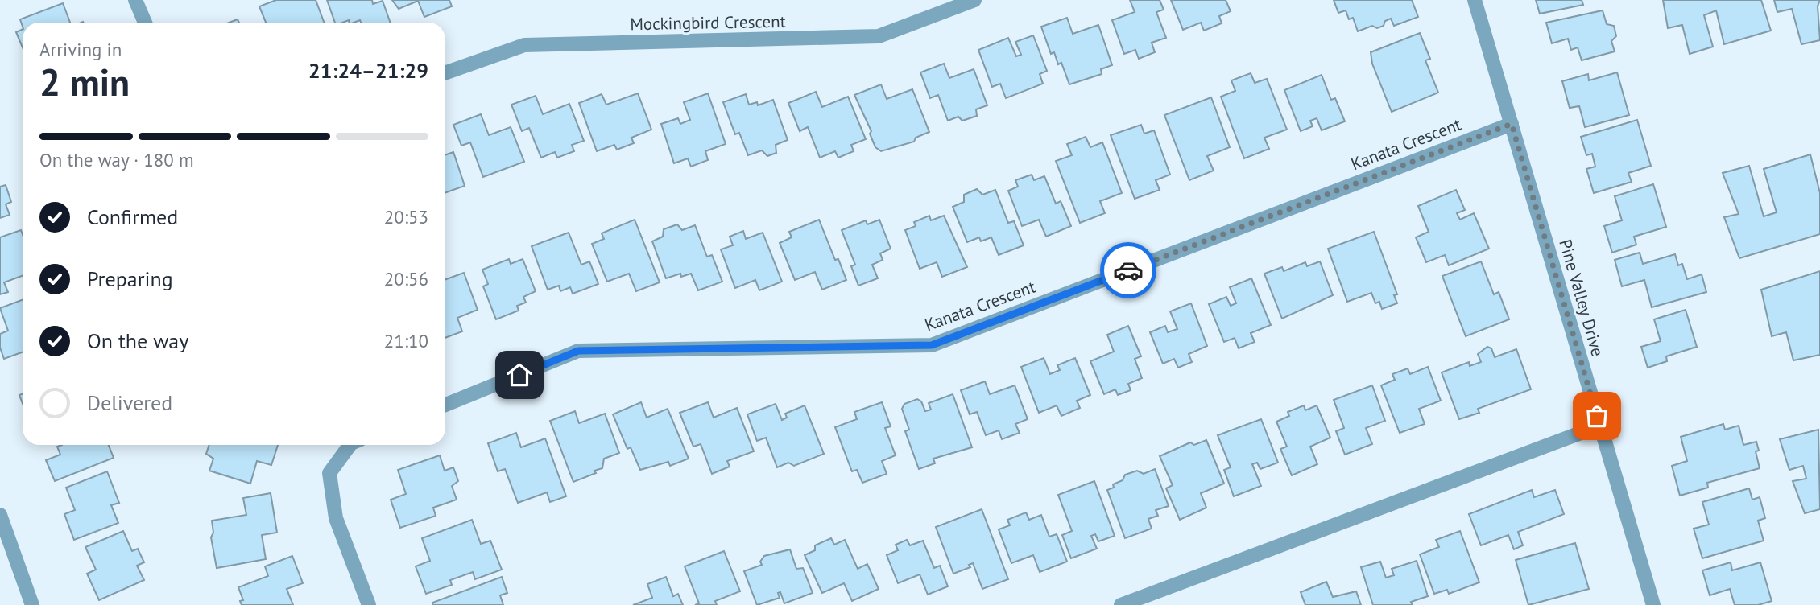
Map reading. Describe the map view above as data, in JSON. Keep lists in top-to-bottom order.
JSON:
{
  "streets": {
    "street": ["Mockingbird Crescent", "Kanata Crescent", "Pine Valley Drive"]
  },
  "crossings": [
    ["Kanata Crescent", "Pine Valley Drive"]
  ],
  "page": {
    "heading": ["2 min", "Arriving in", "21:24–21:29"],
    "bar": "On the way · 180 m",
    "list": [
      ["Confirmed", "20:53"],
      ["Preparing", "20:56"],
      ["On the way", "21:10"],
      "Delivered"
    ]
  }
}
